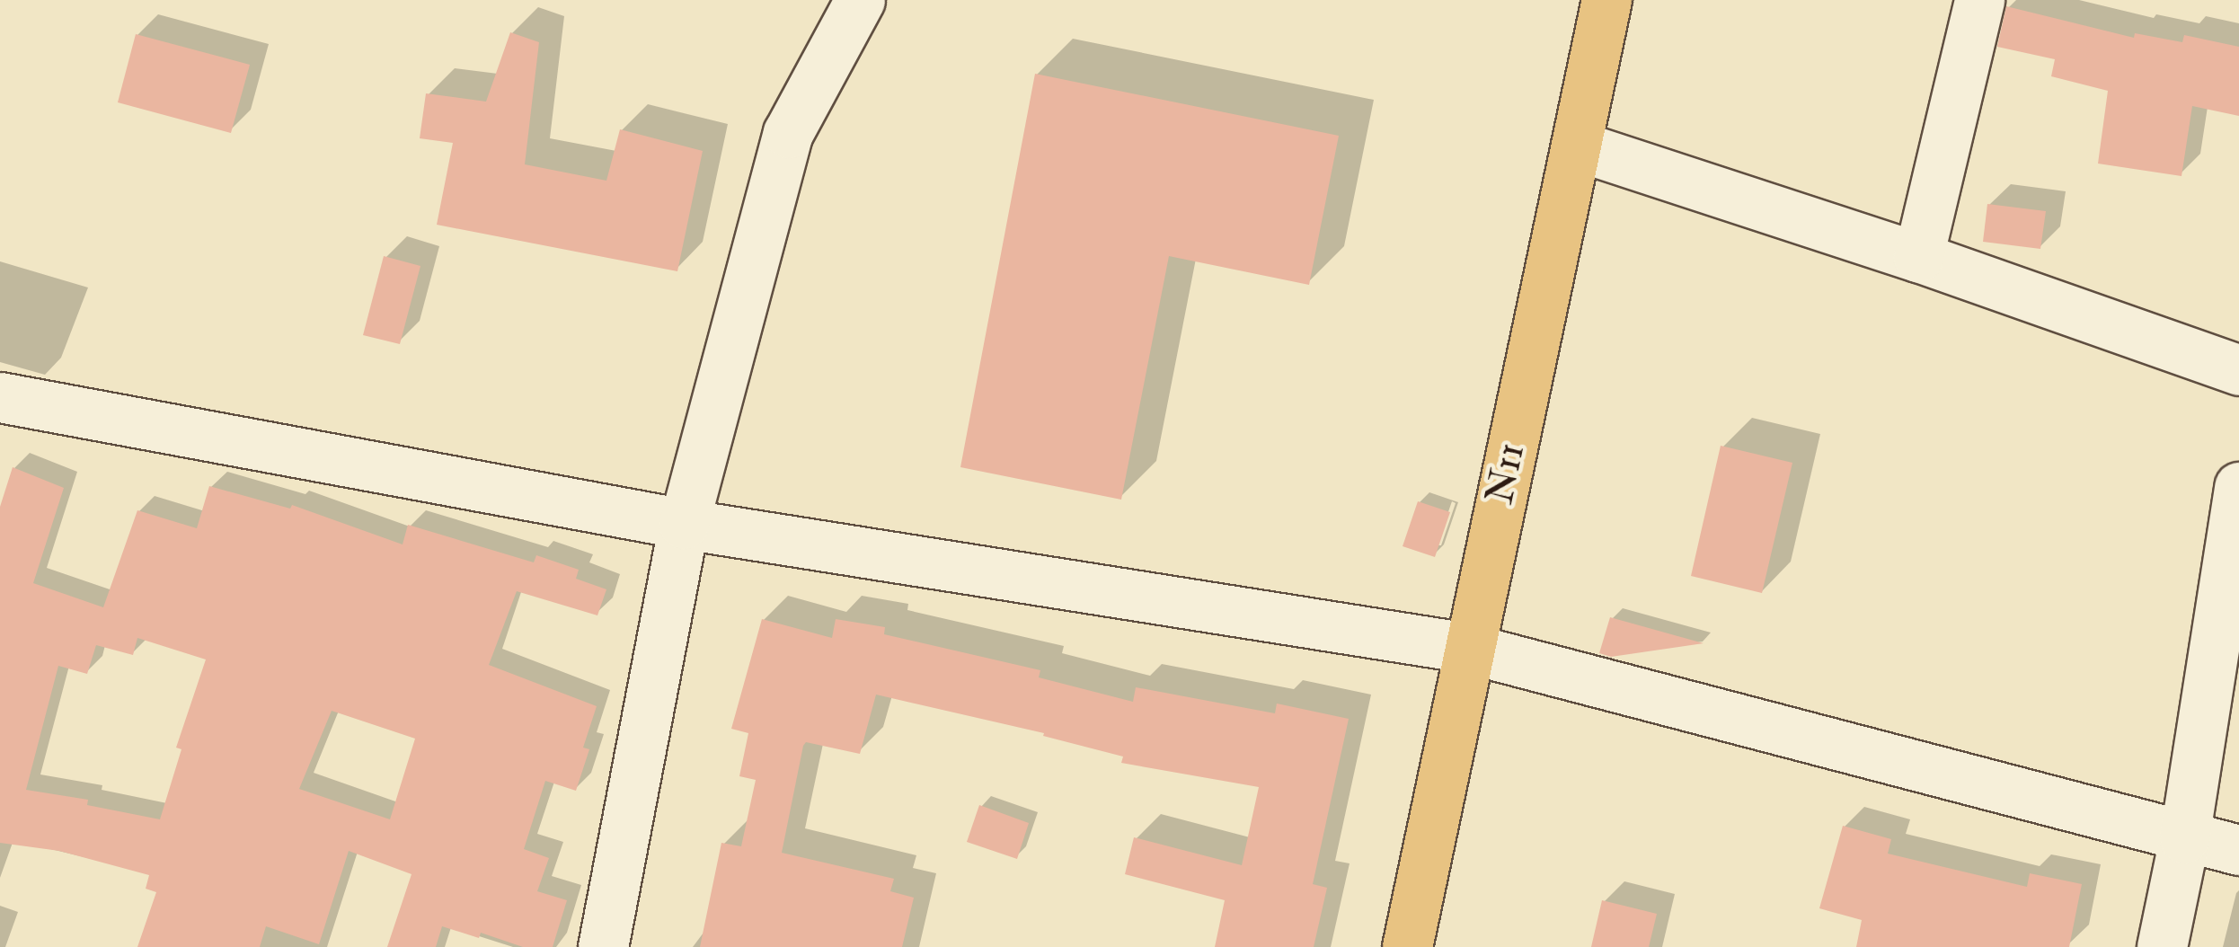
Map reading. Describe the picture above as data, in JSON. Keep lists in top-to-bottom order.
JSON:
{
  "streets": {
    "main road": ["N11"]
  }
}
